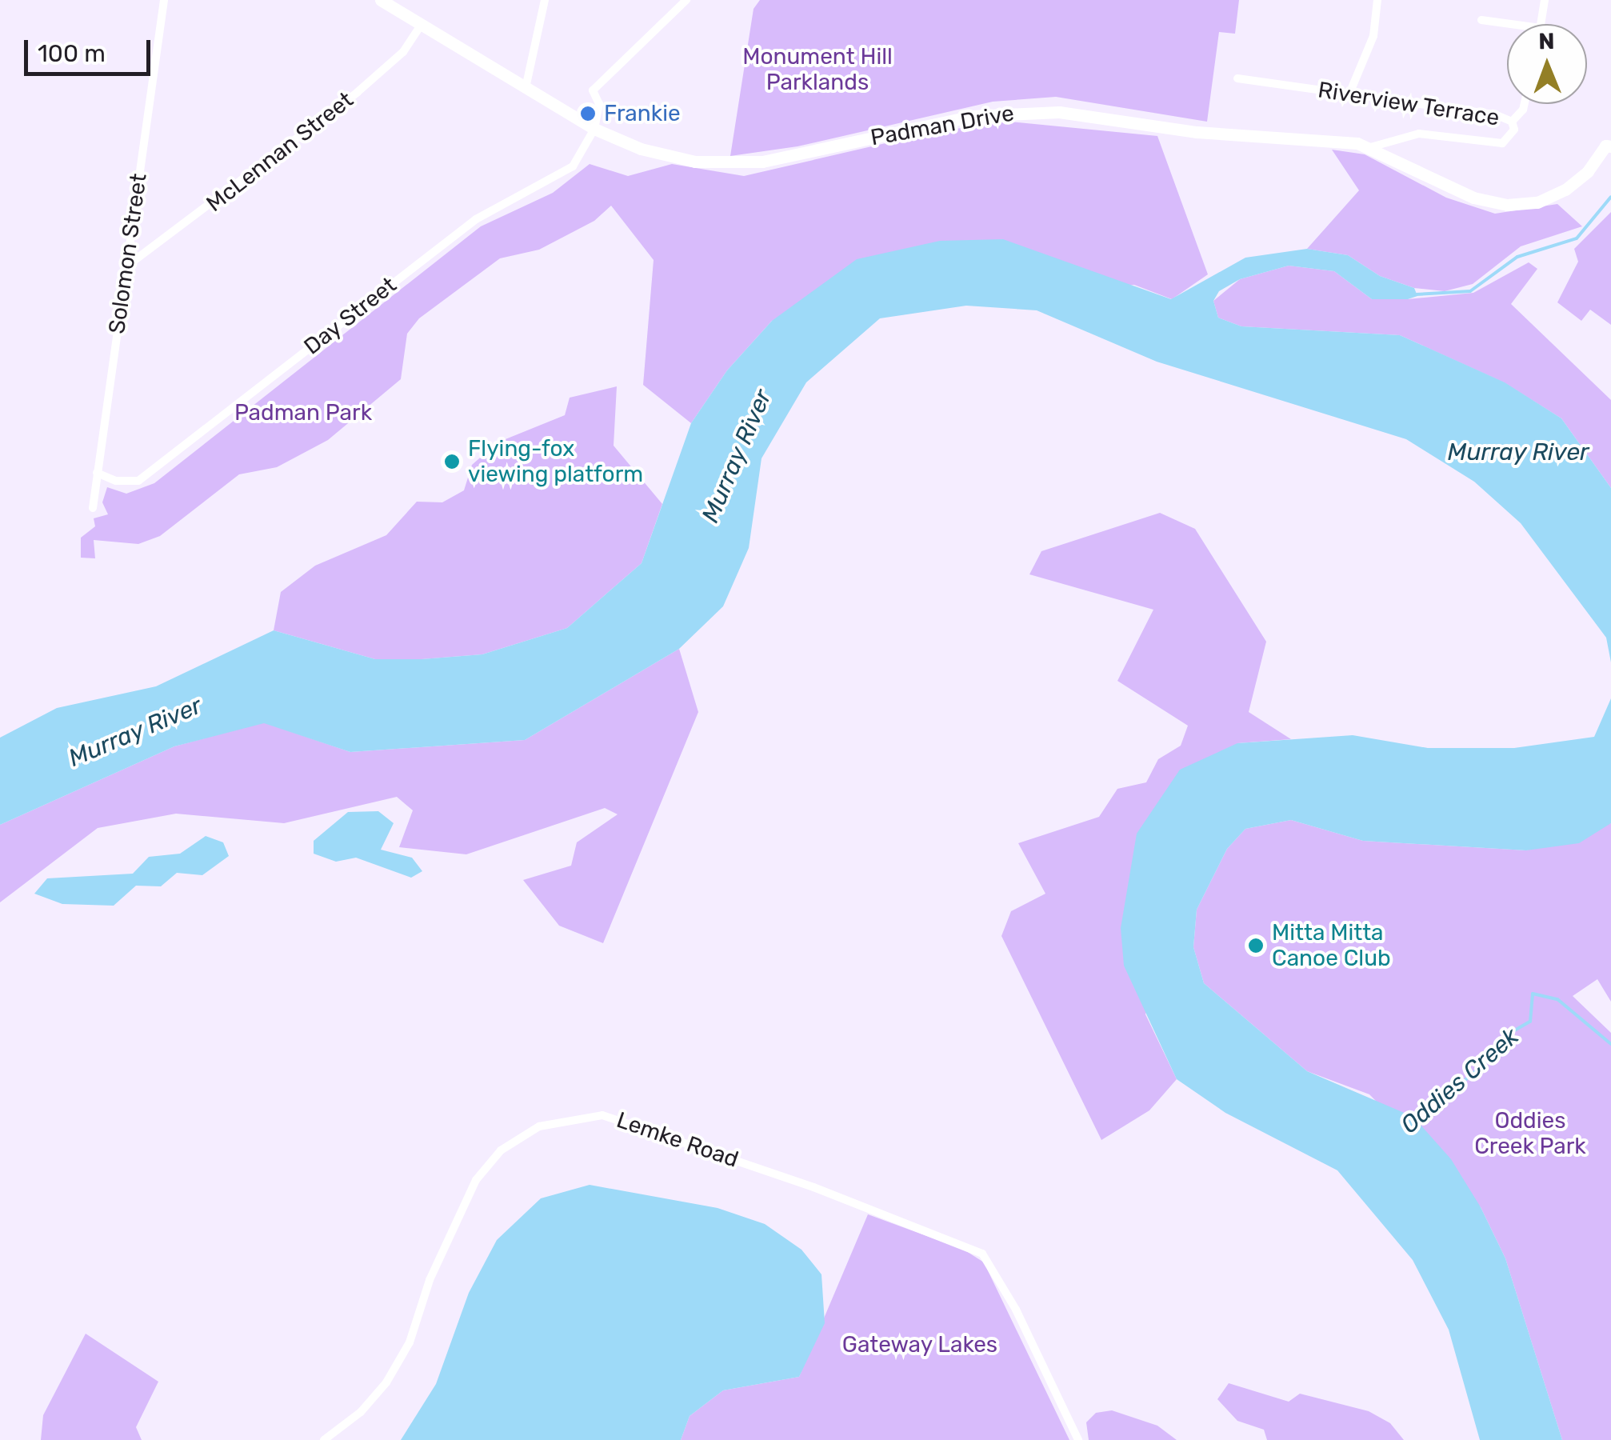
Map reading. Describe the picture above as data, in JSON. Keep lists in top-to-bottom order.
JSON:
{
  "streets": {
    "main road": ["Padman Drive"],
    "street": [
      "Riverview Terrace",
      "McLennan Street",
      "Solomon Street",
      "Day Street",
      "Lemke Road"
    ]
  },
  "crossings": [
    ["Riverview Terrace", "Padman Drive"],
    ["Padman Drive", "McLennan Street"],
    ["Padman Drive", "Day Street"],
    ["McLennan Street", "Solomon Street"],
    ["Solomon Street", "Day Street"]
  ],
  "water": ["Murray River", "Oddies Creek"],
  "parks": [
    "Monument Hill Parklands",
    "Padman Park",
    "Oddies Creek Park",
    "Gateway Lakes"
  ],
  "places": ["Frankie", "Flying-fox viewing platform", "Mitta Mitta Canoe Club"],
  "scale_bar": "100 m",
  "north": "top"
}
